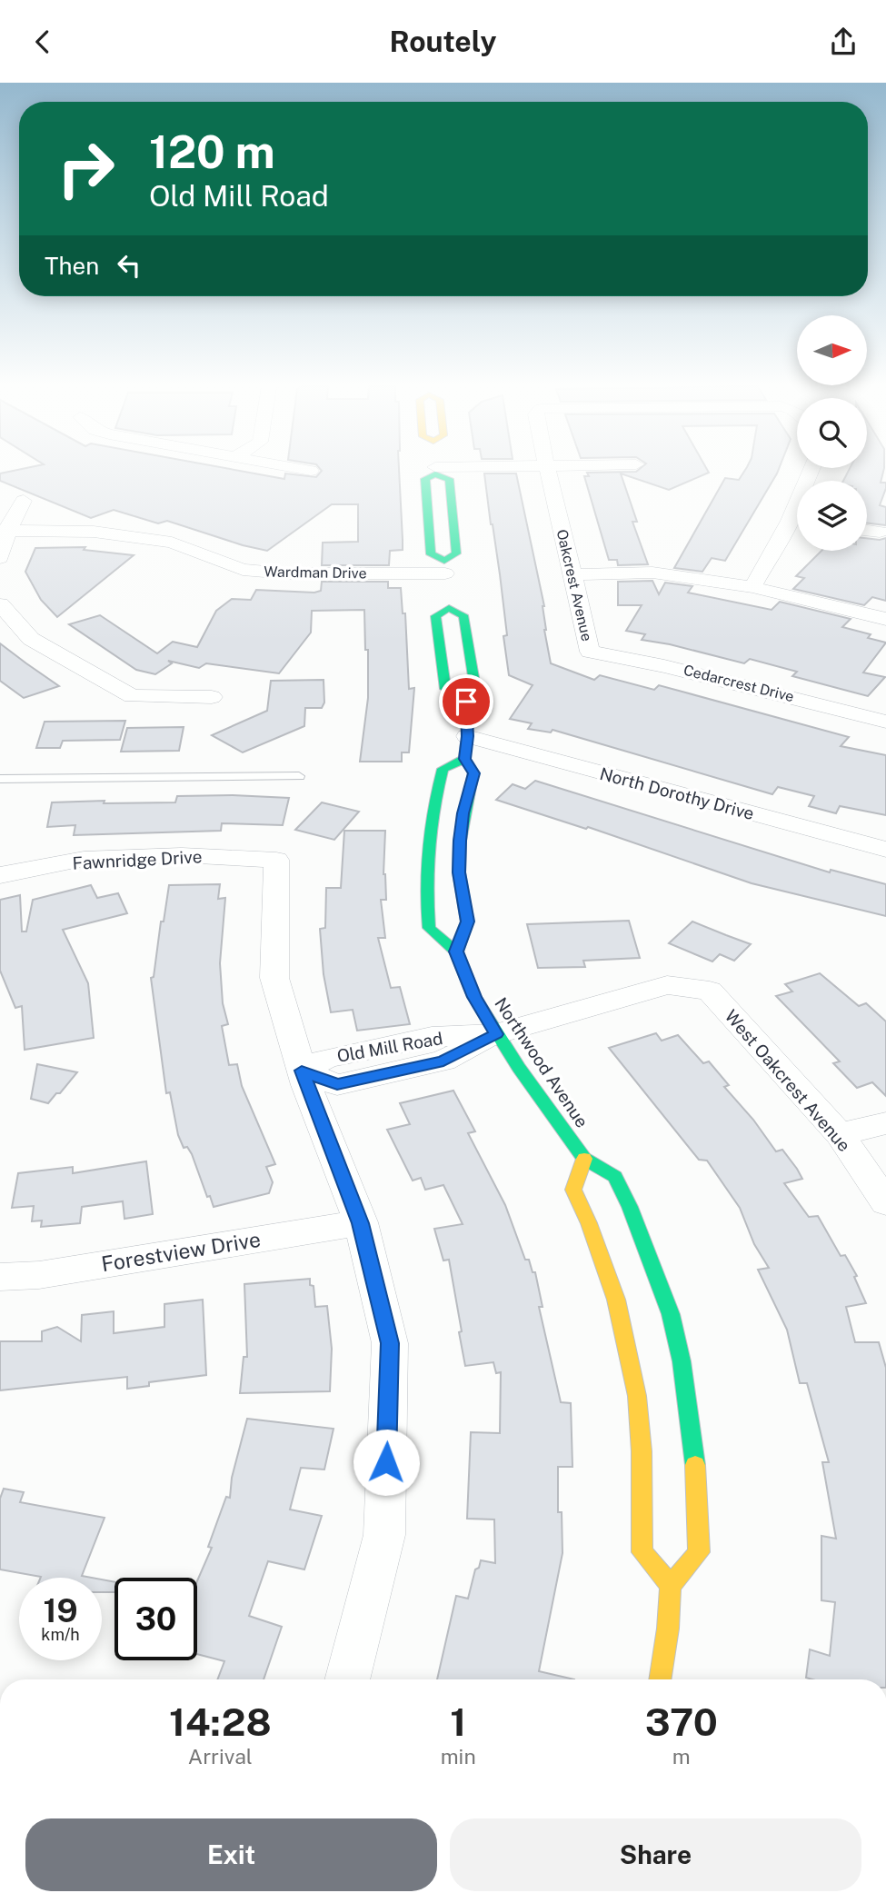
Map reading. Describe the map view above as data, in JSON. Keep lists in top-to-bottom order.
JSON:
{
  "streets": {
    "street": [
      "Wardman Drive",
      "Oakcrest Avenue",
      "Cedarcrest Drive",
      "North Dorothy Drive",
      "Fawnridge Drive",
      "Old Mill Road",
      "Northwood Avenue",
      "West Oakcrest Avenue",
      "Forestview Drive"
    ]
  },
  "crossings": [
    ["Oakcrest Avenue", "Cedarcrest Drive"],
    ["North Dorothy Drive", "Northwood Avenue"],
    ["Fawnridge Drive", "Old Mill Road"],
    ["Old Mill Road", "Northwood Avenue"],
    ["Old Mill Road", "West Oakcrest Avenue"]
  ],
  "north": "right",
  "page": {
    "header": "Routely",
    "turn": ["120 m", "Old Mill Road"],
    "then": "Then",
    "speed": "19 km/h",
    "limit": "30",
    "eta": [
      "14:28",
      "Arrival",
      "1",
      "min",
      "370",
      "m"
    ],
    "buttons": ["Exit", "Share"]
  }
}
